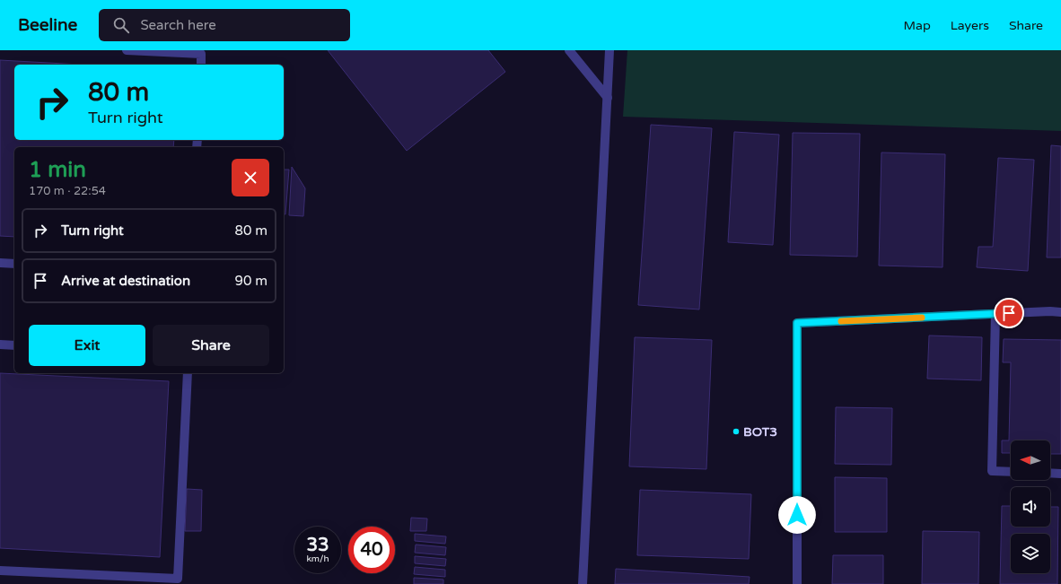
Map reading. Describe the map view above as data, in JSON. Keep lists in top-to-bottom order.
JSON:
{
  "places": ["BOT3"],
  "north": "left",
  "page": {
    "header": "Beeline",
    "search": "Search here",
    "nav": ["Map", "Layers", "Share"],
    "turn": ["80 m", "Turn right"],
    "heading": ["1 min", "170 m · 22:54"],
    "list": [
      {
        "name": "Turn right",
        "value": "80 m"
      },
      {
        "name": "Arrive at destination",
        "value": "90 m"
      }
    ],
    "buttons": ["Exit", "Share"],
    "speed": "33 km/h",
    "limit": "40"
  }
}
